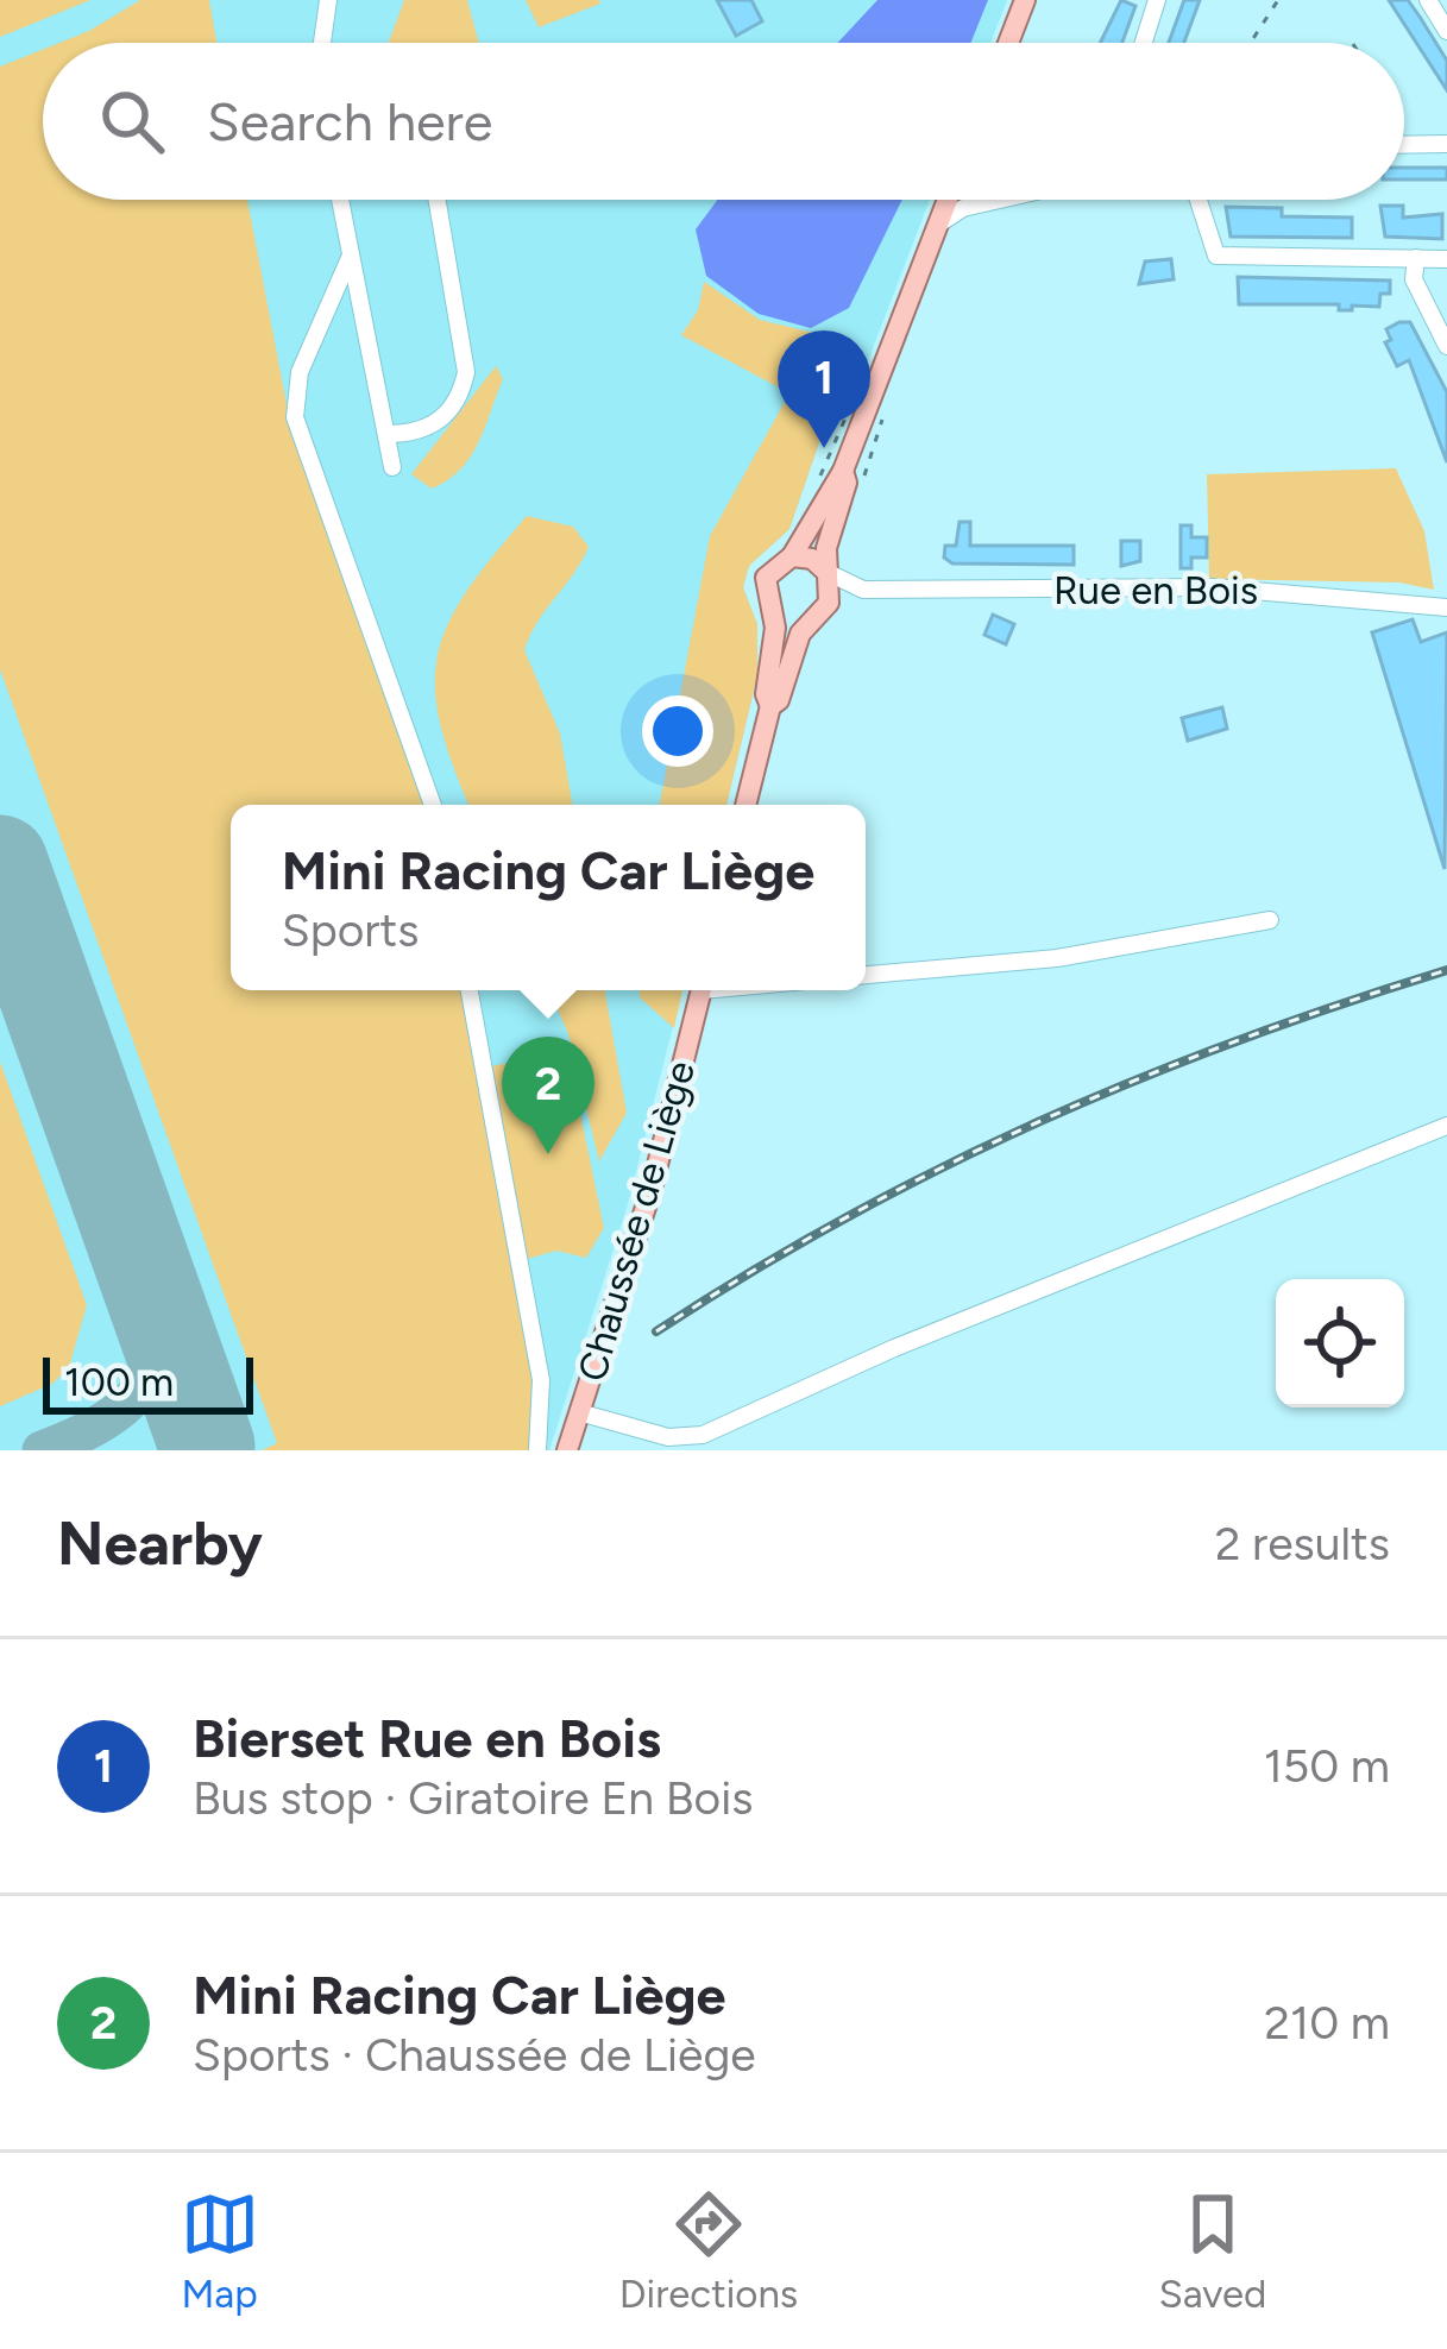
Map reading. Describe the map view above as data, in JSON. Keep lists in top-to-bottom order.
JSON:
{
  "streets": {
    "main road": ["Chaussée de Liège"],
    "street": ["Rue en Bois"]
  },
  "scale_bar": "100 m",
  "page": {
    "search": "Search here",
    "pins": ["1", "2"],
    "popup": ["Mini Racing Car Liège", "Sports"],
    "scale": "100 m",
    "heading": ["Nearby", "2 results"],
    "list": [
      {
        "mark": "1",
        "name": "Bierset Rue en Bois",
        "note": "Bus stop · Giratoire En Bois",
        "value": "150 m"
      },
      {
        "mark": "2",
        "name": "Mini Racing Car Liège",
        "note": "Sports · Chaussée de Liège",
        "value": "210 m"
      }
    ],
    "nav": ["Map", "Directions", "Saved"]
  }
}
